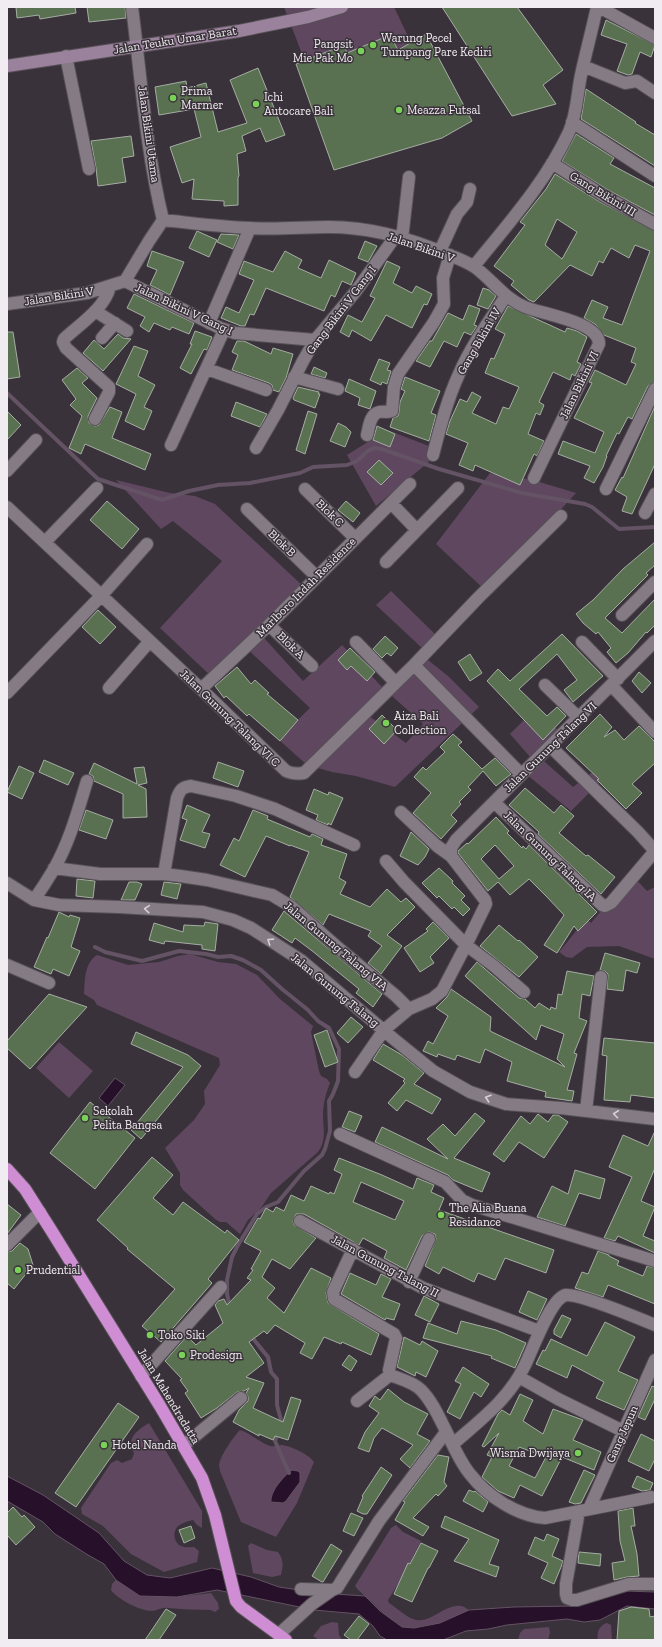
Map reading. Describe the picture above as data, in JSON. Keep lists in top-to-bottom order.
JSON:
{
  "streets": {
    "highway": ["Jalan Mahendradatta"],
    "main road": ["Jalan Teuku Umar Barat"],
    "street": [
      "Jalan Bikini Utama",
      "Gang Bikini III",
      "Jalan Bikini V",
      "Jalan Bikini V Gang I",
      "Gang Bikini V Gang I",
      "Gang Bikini IV",
      "Jalan Bikini VI",
      "Blok C",
      "Blok B",
      "Marlboro Indah Residence",
      "Blok A",
      "Jalan Gunung Talang VI C",
      "Jalan Gunung Talang VI",
      "Jalan Gunung Talang IA",
      "Jalan Gunung Talang VIA",
      "Jalan Gunung Talang",
      "Jalan Gunung Talang II",
      "Gang Jepun"
    ]
  },
  "crossings": [
    ["Jalan Teuku Umar Barat", "Jalan Bikini Utama"],
    ["Jalan Bikini Utama", "Jalan Bikini V"],
    ["Jalan Bikini V", "Jalan Bikini V Gang I"],
    ["Jalan Bikini V", "Gang Bikini V Gang I"],
    ["Jalan Bikini V", "Jalan Bikini VI"],
    ["Jalan Bikini V Gang I", "Gang Bikini V Gang I"],
    ["Gang Bikini IV", "Jalan Bikini VI"],
    ["Blok C", "Marlboro Indah Residence"],
    ["Blok B", "Marlboro Indah Residence"],
    ["Marlboro Indah Residence", "Blok A"],
    ["Marlboro Indah Residence", "Jalan Gunung Talang VI C"],
    ["Jalan Gunung Talang VI", "Jalan Gunung Talang IA"]
  ],
  "one_way": ["Jalan Gunung Talang"],
  "places": [
    "Warung Pecel Tumpang Pare Kediri",
    "Pangsit Mie Pak Mo",
    "Prima Marmer",
    "Ichi Autocare Bali",
    "Meazza Futsal",
    "Aiza Bali Collection",
    "Sekolah Pelita Bangsa",
    "The Alia Buana Residance",
    "Prudential",
    "Toko Siki",
    "Prodesign",
    "Hotel Nanda",
    "Wisma Dwijaya"
  ]
}
